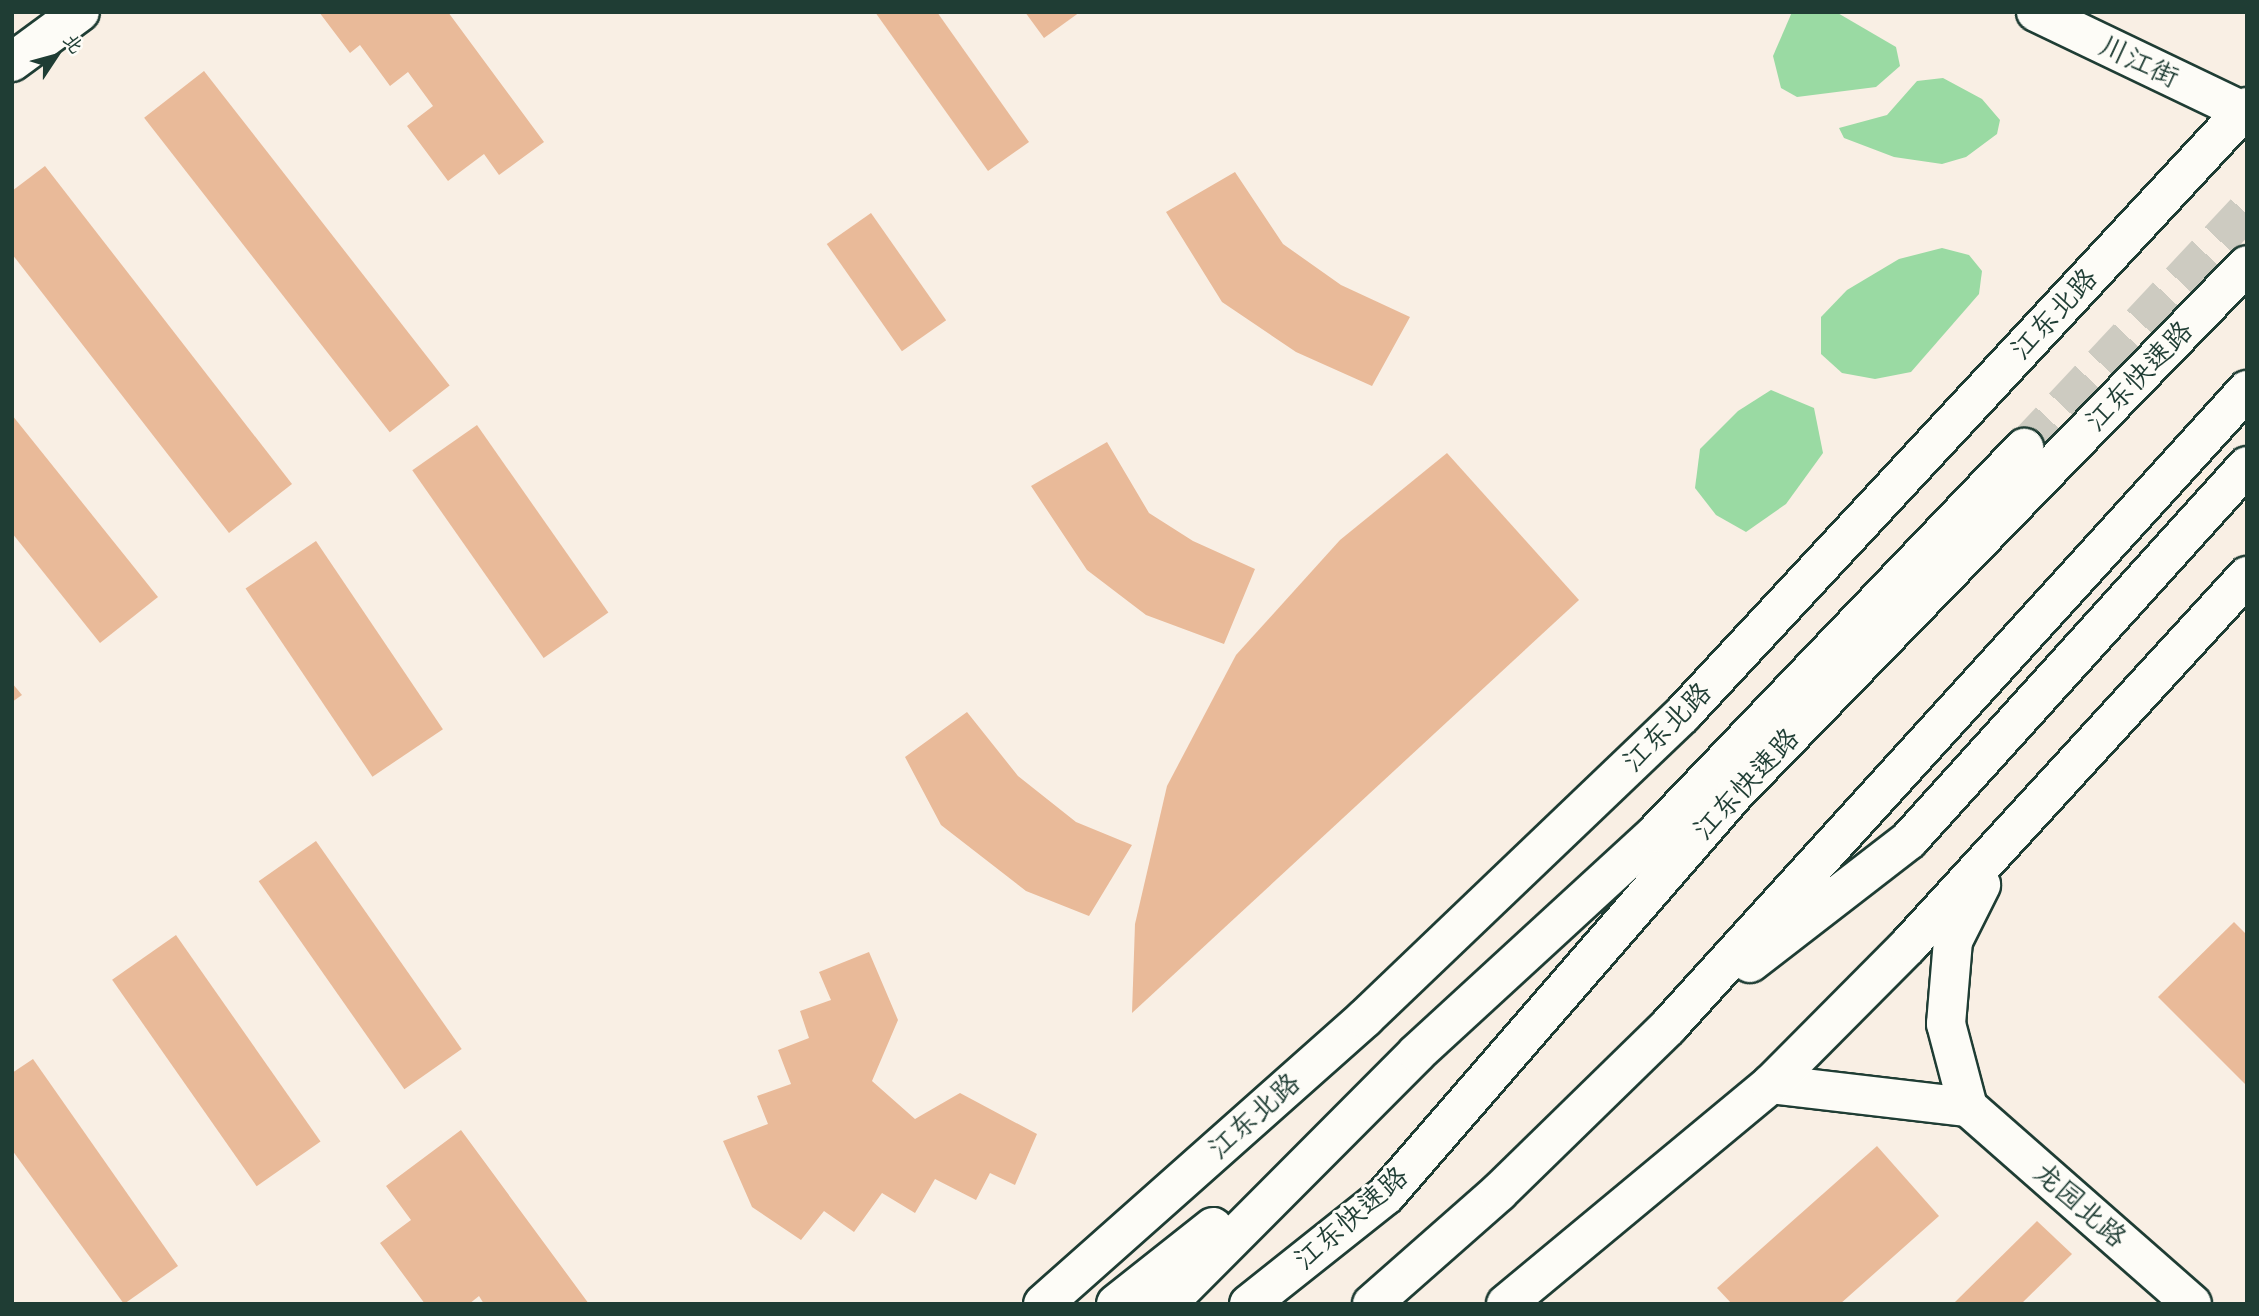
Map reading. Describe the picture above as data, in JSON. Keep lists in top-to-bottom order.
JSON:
{
  "streets": {
    "main road": [
      "川江街",
      "江东北路",
      "江东快速路",
      "龙园北路"
    ]
  },
  "crossings": [
    ["川江街", "江东北路"]
  ],
  "north": "top right"
}
